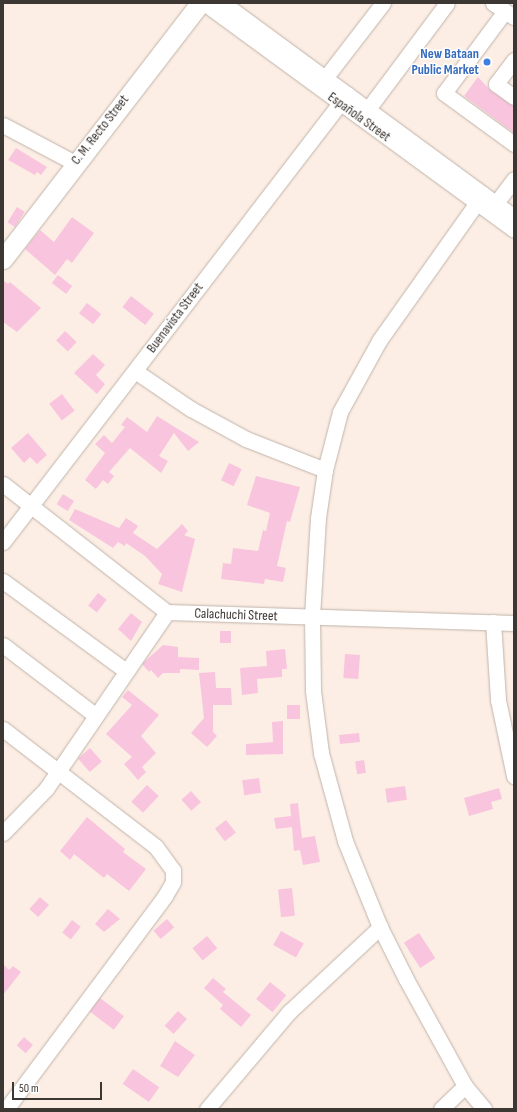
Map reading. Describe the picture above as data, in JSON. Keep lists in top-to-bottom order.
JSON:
{
  "streets": {
    "main road": ["C. M. Recto Street"],
    "street": ["Española Street", "Buenavista Street", "Calachuchi Street"]
  },
  "crossings": [
    ["Española Street", "Buenavista Street"]
  ],
  "places": ["New Bataan Public Market"],
  "scale_bar": "50 m"
}
